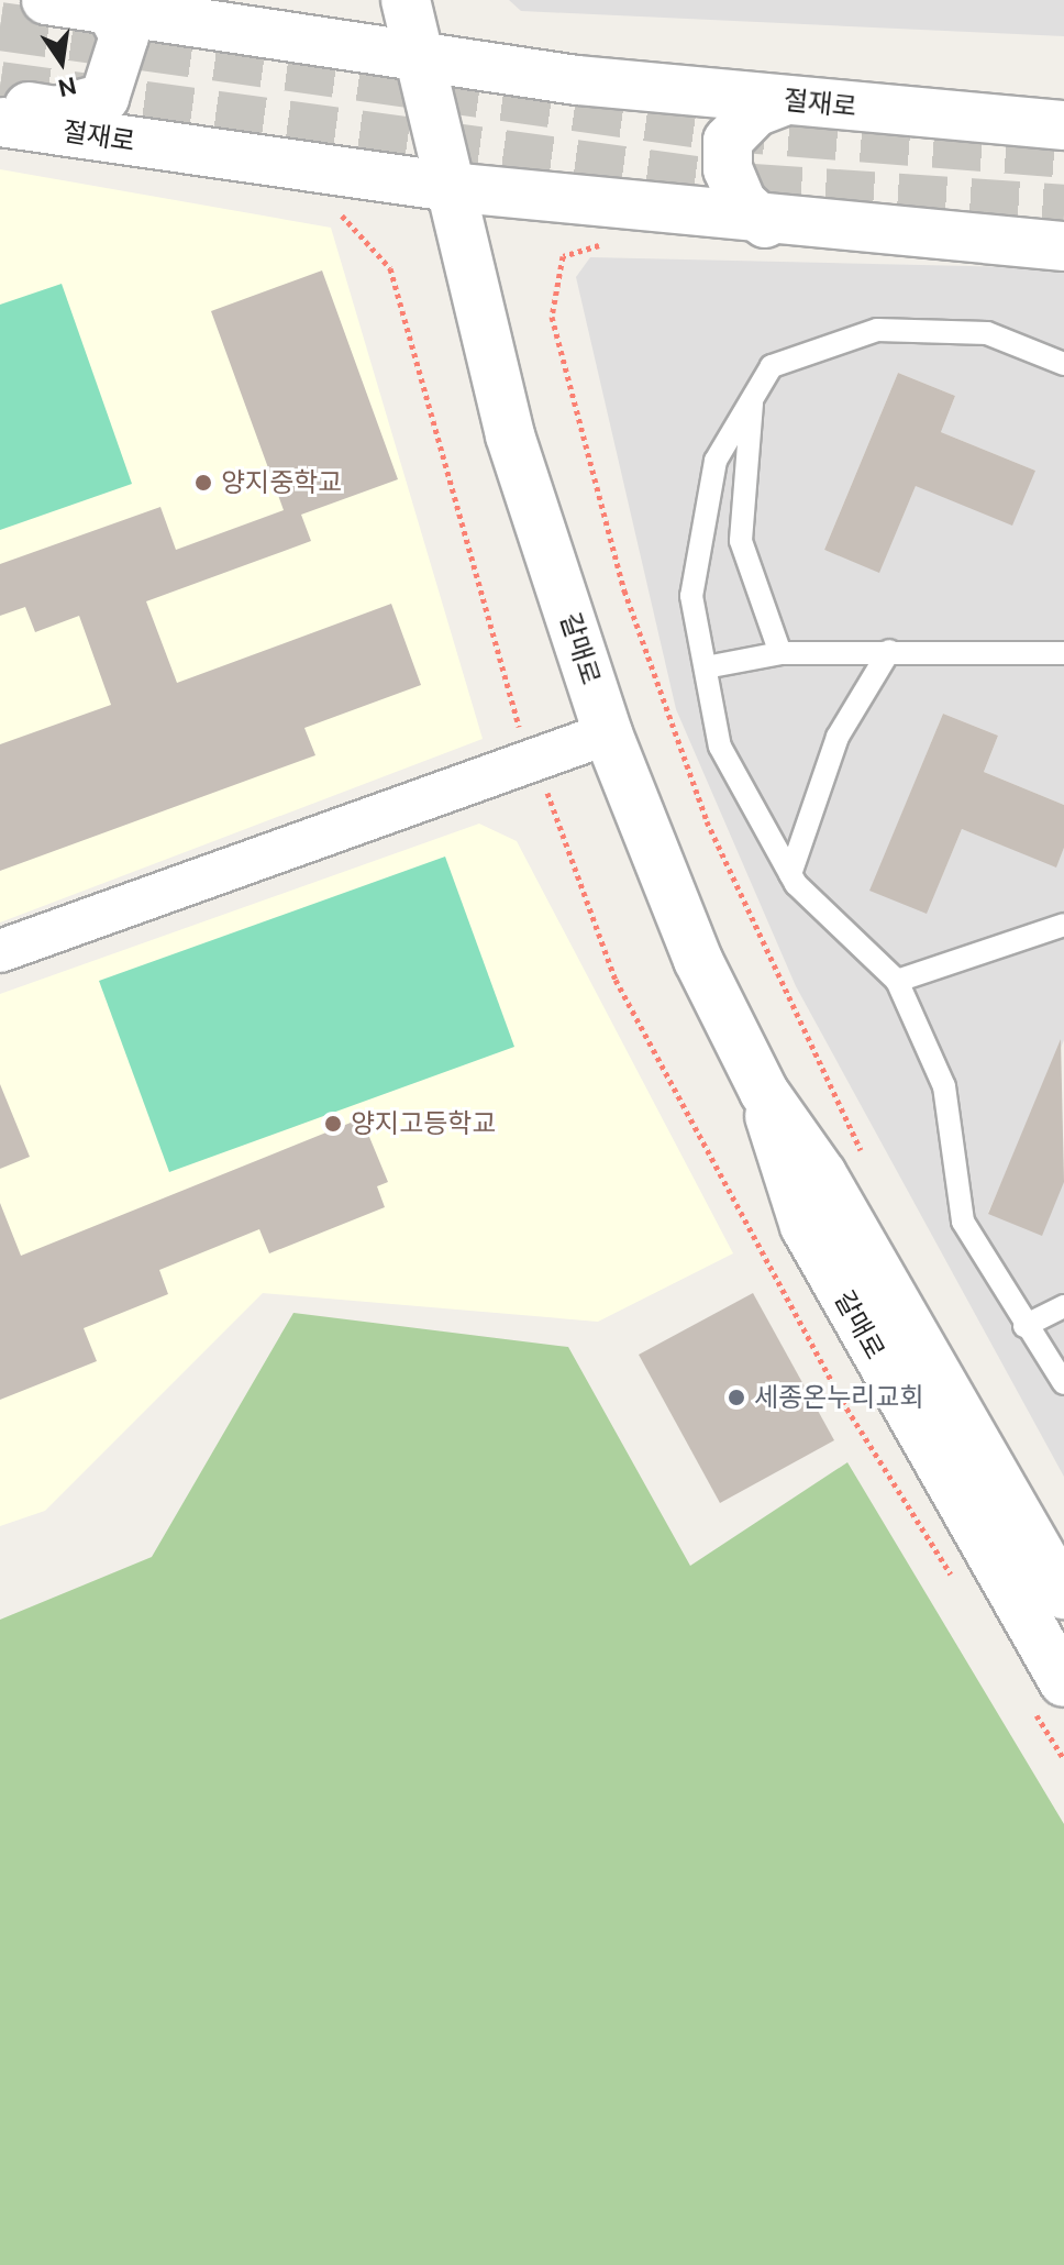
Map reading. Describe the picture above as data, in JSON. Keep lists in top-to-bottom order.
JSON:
{
  "streets": {
    "street": ["절재로", "갈매로"]
  },
  "crossings": [
    ["절재로", "갈매로"]
  ],
  "places": ["양지중학교", "양지고등학교", "세종온누리교회"],
  "north": "bottom"
}
